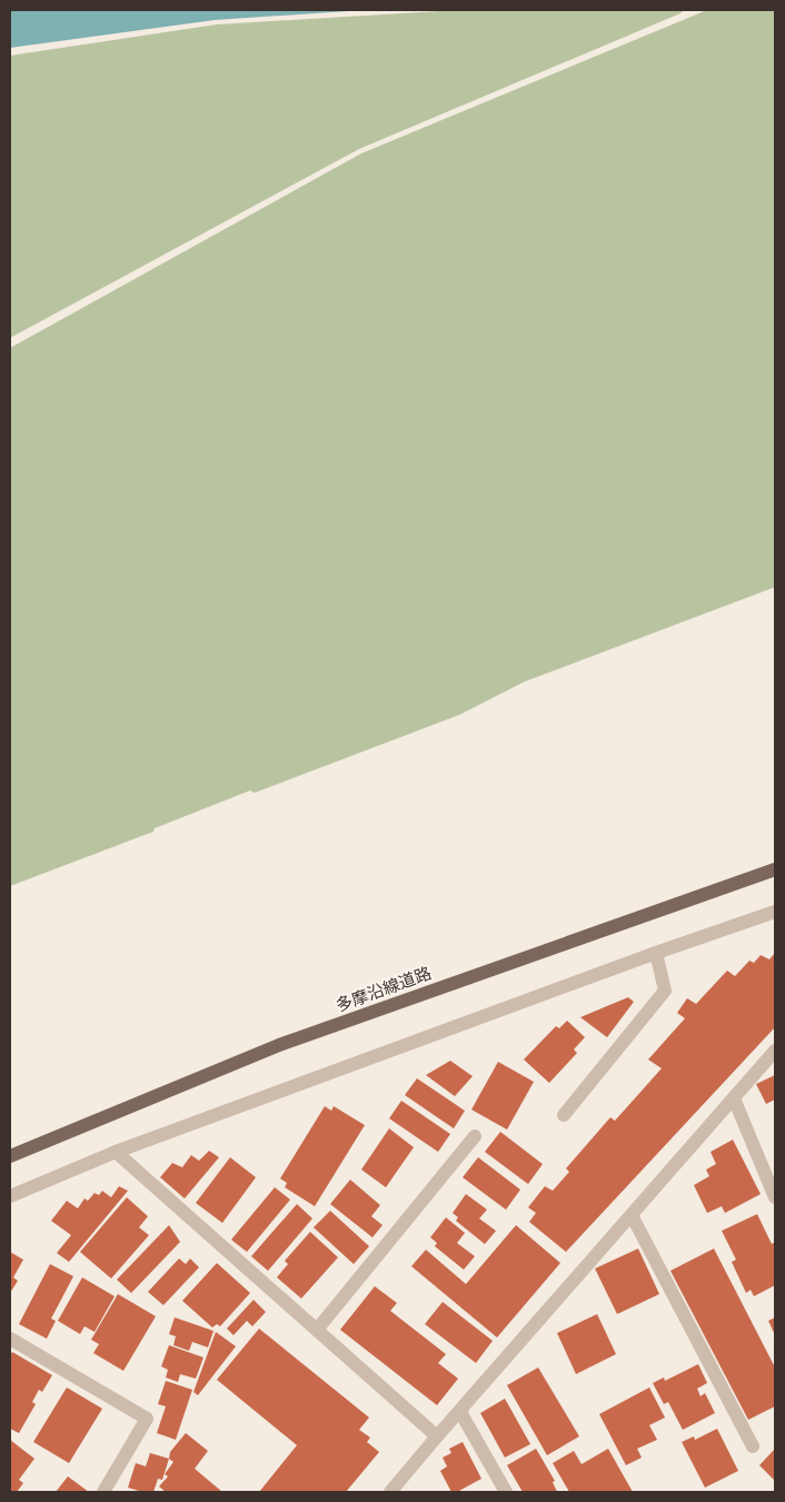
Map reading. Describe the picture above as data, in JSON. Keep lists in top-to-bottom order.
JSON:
{
  "streets": {
    "main road": ["多摩沿線道路"]
  }
}
